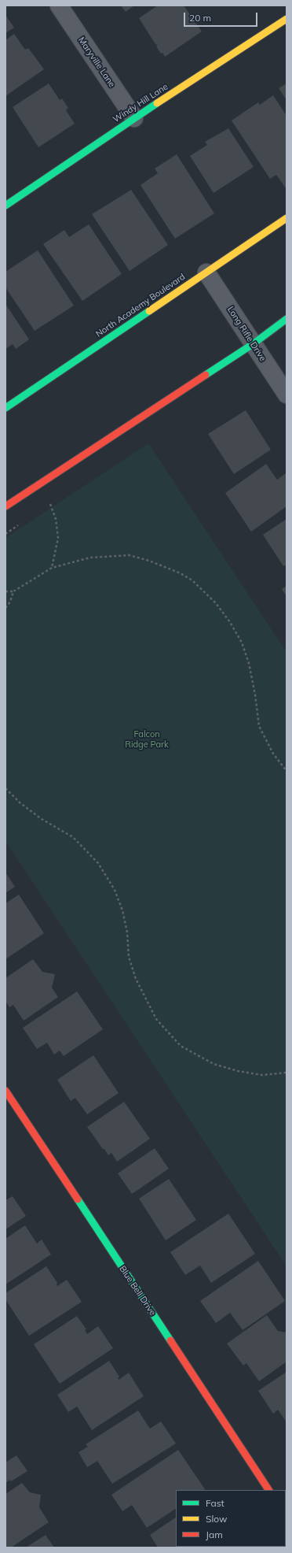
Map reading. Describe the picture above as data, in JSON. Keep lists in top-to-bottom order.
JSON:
{
  "streets": {
    "street": [
      "Maryville Lane",
      "Windy Hill Lane",
      "North Academy Boulevard",
      "Long Rifle Drive",
      "Blue Bell Drive"
    ]
  },
  "crossings": [
    ["Maryville Lane", "Windy Hill Lane"],
    ["North Academy Boulevard", "Long Rifle Drive"]
  ],
  "parks": ["Falcon Ridge Park"],
  "legend": ["Fast", "Slow", "Jam"],
  "scale_bar": "20 m"
}
